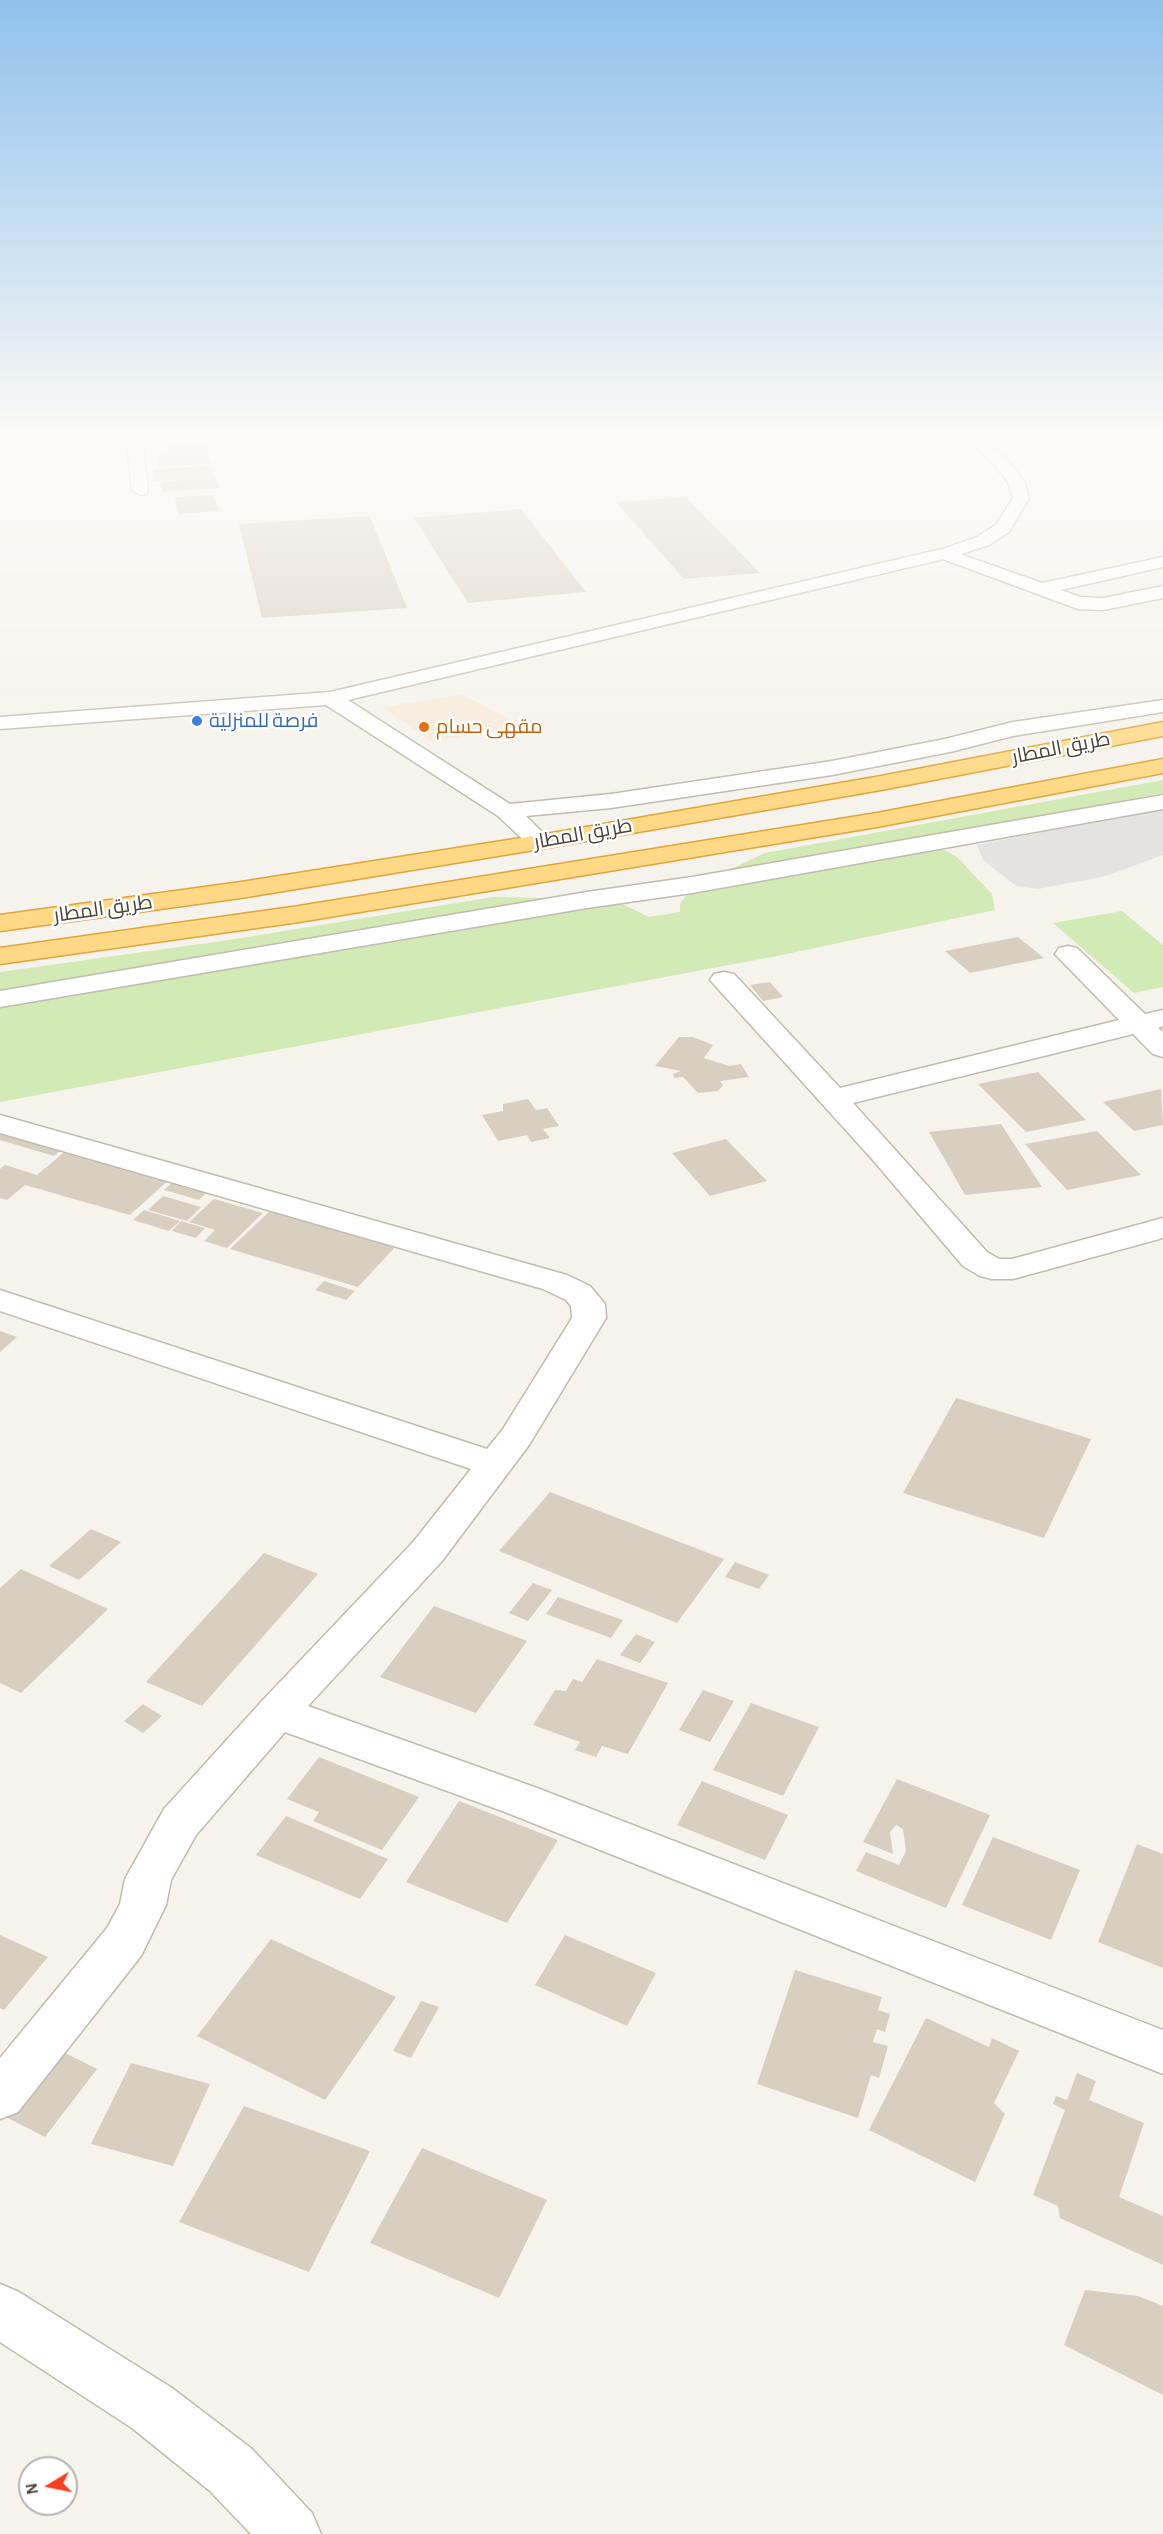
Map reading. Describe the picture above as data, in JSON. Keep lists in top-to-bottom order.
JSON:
{
  "streets": {
    "highway": ["طريق المطار"]
  },
  "places": ["فرصة للمنزلية", "مقهى حسام"],
  "north": "left"
}
